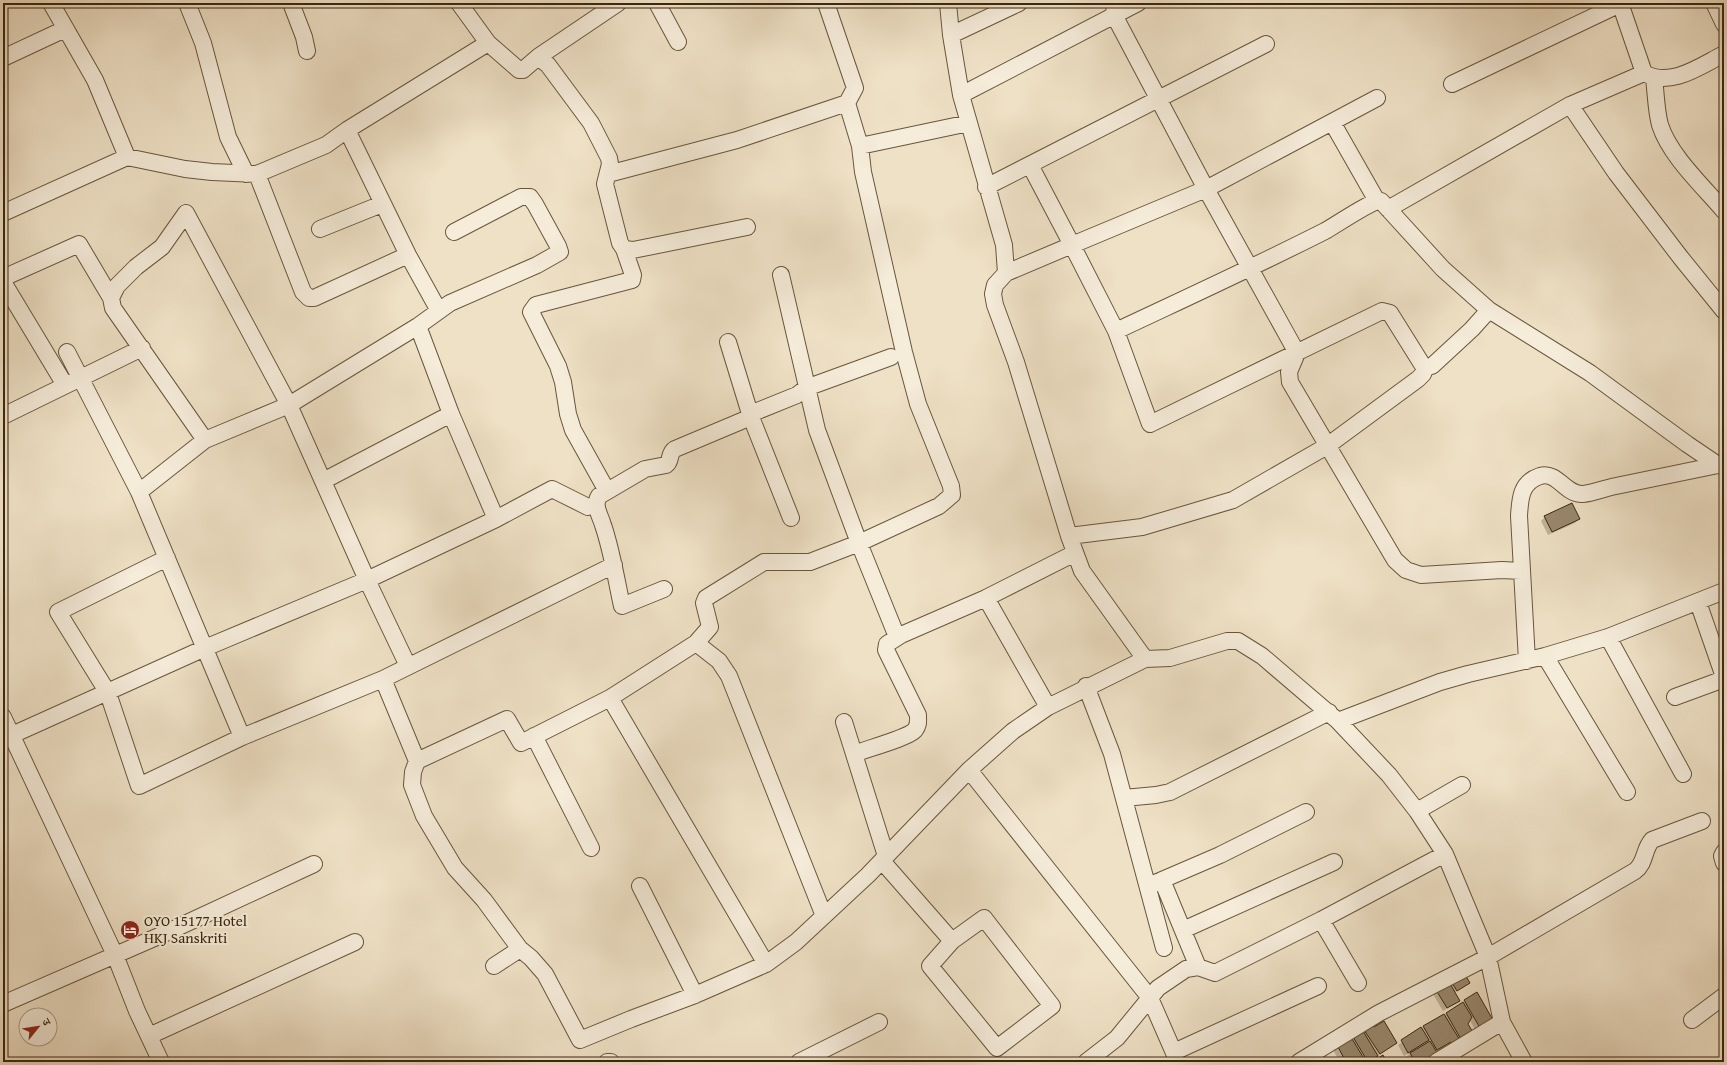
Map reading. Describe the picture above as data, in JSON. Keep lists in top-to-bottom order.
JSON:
{
  "places": {
    "hotel": ["OYO 15177 Hotel HKJ Sanskriti"]
  },
  "north": "top right"
}
